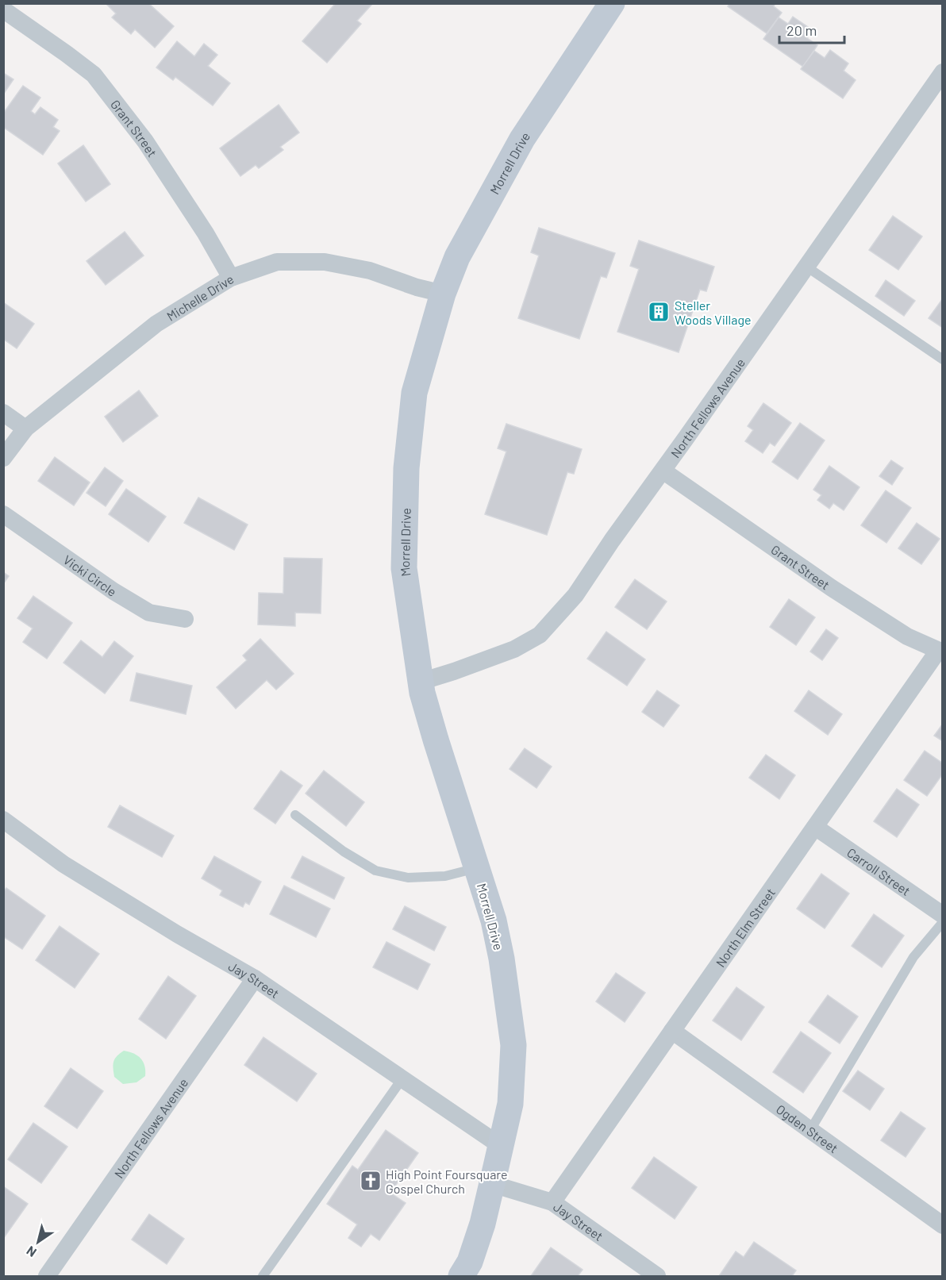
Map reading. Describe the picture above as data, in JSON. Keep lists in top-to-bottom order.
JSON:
{
  "streets": {
    "main road": ["Morrell Drive"],
    "street": [
      "Grant Street",
      "Michelle Drive",
      "North Fellows Avenue",
      "Vicki Circle",
      "Carroll Street",
      "North Elm Street",
      "Jay Street",
      "Ogden Street"
    ]
  },
  "crossings": [
    ["Grant Street", "Michelle Drive"],
    ["Grant Street", "North Fellows Avenue"],
    ["Grant Street", "North Elm Street"],
    ["Morrell Drive", "Michelle Drive"],
    ["Morrell Drive", "North Fellows Avenue"],
    ["Morrell Drive", "Jay Street"],
    ["North Fellows Avenue", "Jay Street"],
    ["Carroll Street", "North Elm Street"],
    ["North Elm Street", "Jay Street"],
    ["North Elm Street", "Ogden Street"]
  ],
  "places": {
    "building": ["Steller Woods Village"],
    "church": ["High Point Foursquare Gospel Church"]
  },
  "scale_bar": "20 m",
  "north": "bottom left"
}
